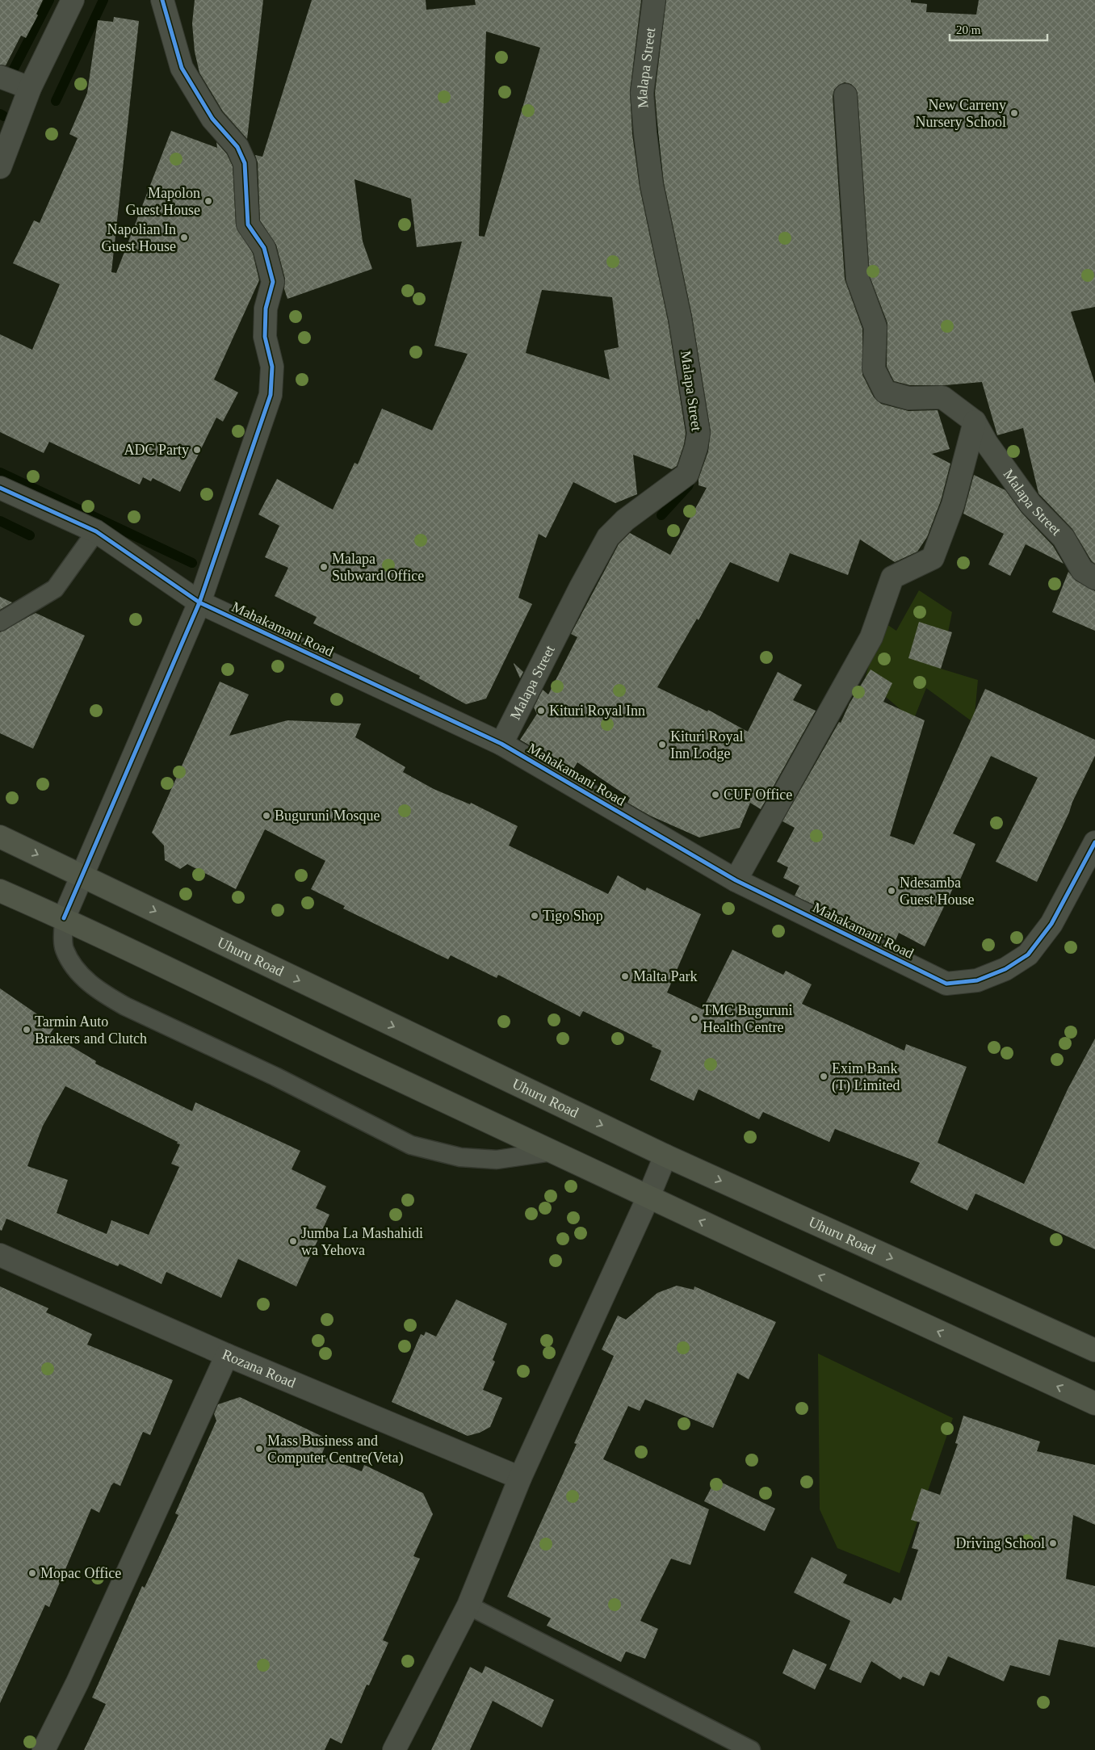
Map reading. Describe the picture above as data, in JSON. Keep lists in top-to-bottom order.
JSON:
{
  "streets": {
    "main road": ["Uhuru Road"],
    "street": ["Malapa Street", "Mahakamani Road", "Rozana Road"]
  },
  "crossings": [
    ["Malapa Street", "Mahakamani Road"]
  ],
  "places": [
    "New Carreny Nursery School",
    "Mapolon Guest House",
    "Napolian In Guest House",
    "ADC Party",
    "Malapa Subward Office",
    "Kituri Royal Inn",
    "Kituri Royal Inn Lodge",
    "CUF Office",
    "Buguruni Mosque",
    "Ndesamba Guest House",
    "Tigo Shop",
    "Malta Park",
    "TMC Buguruni Health Centre",
    "Tarmin Auto Brakers and Clutch",
    "Exim Bank (T) Limited",
    "Jumba La Mashahidi wa Yehova",
    "Mass Business and Computer Centre(Veta)",
    "Driving School",
    "Mopac Office"
  ],
  "scale_bar": "20 m"
}
